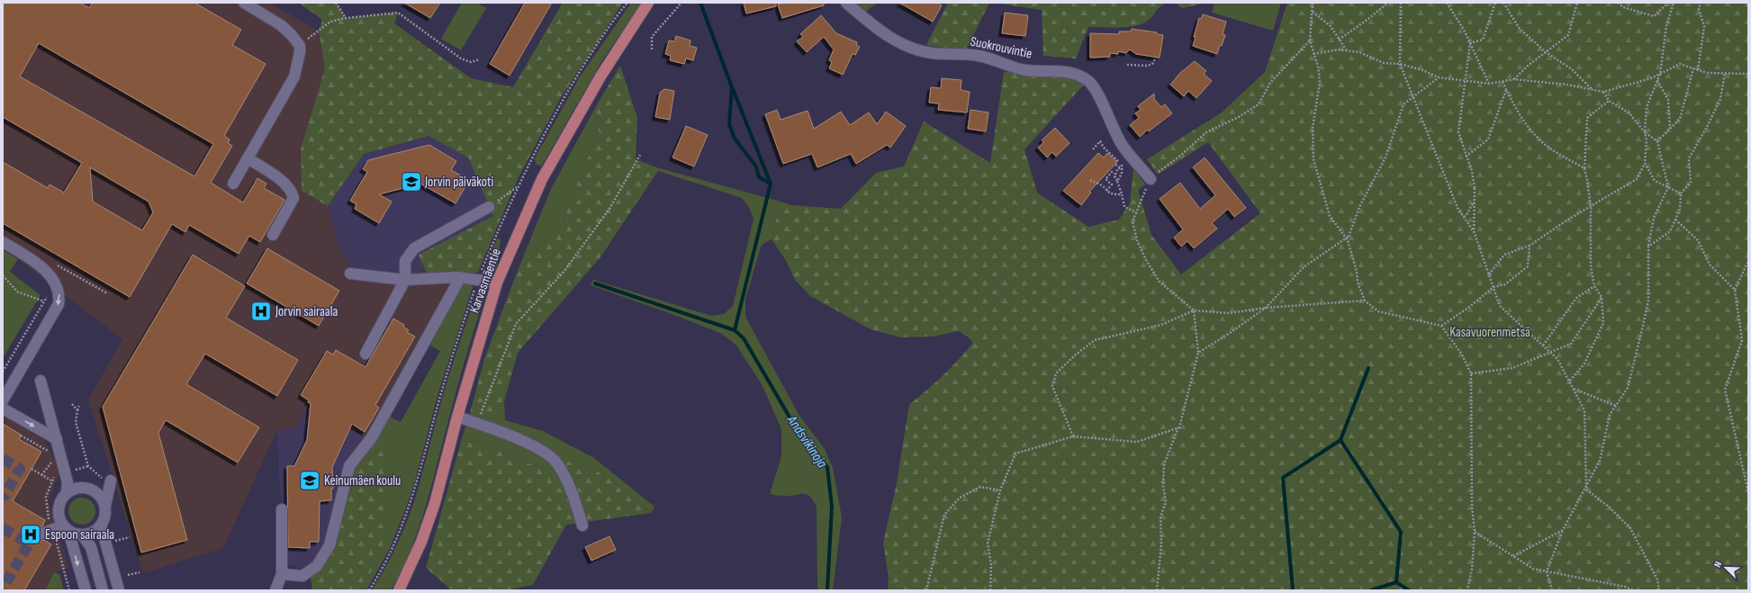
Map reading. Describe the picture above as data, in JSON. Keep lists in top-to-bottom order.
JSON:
{
  "streets": {
    "main road": ["Karvasmäentie"],
    "street": ["Suokrouvintie"]
  },
  "water": ["Andsvikinoja"],
  "parks": ["Kasavuorenmetsä"],
  "places": {
    "school or university": ["Jorvin päiväkoti", "Keinumäen koulu"],
    "hospital": ["Jorvin sairaala", "Espoon sairaala"]
  },
  "north": "top left"
}
